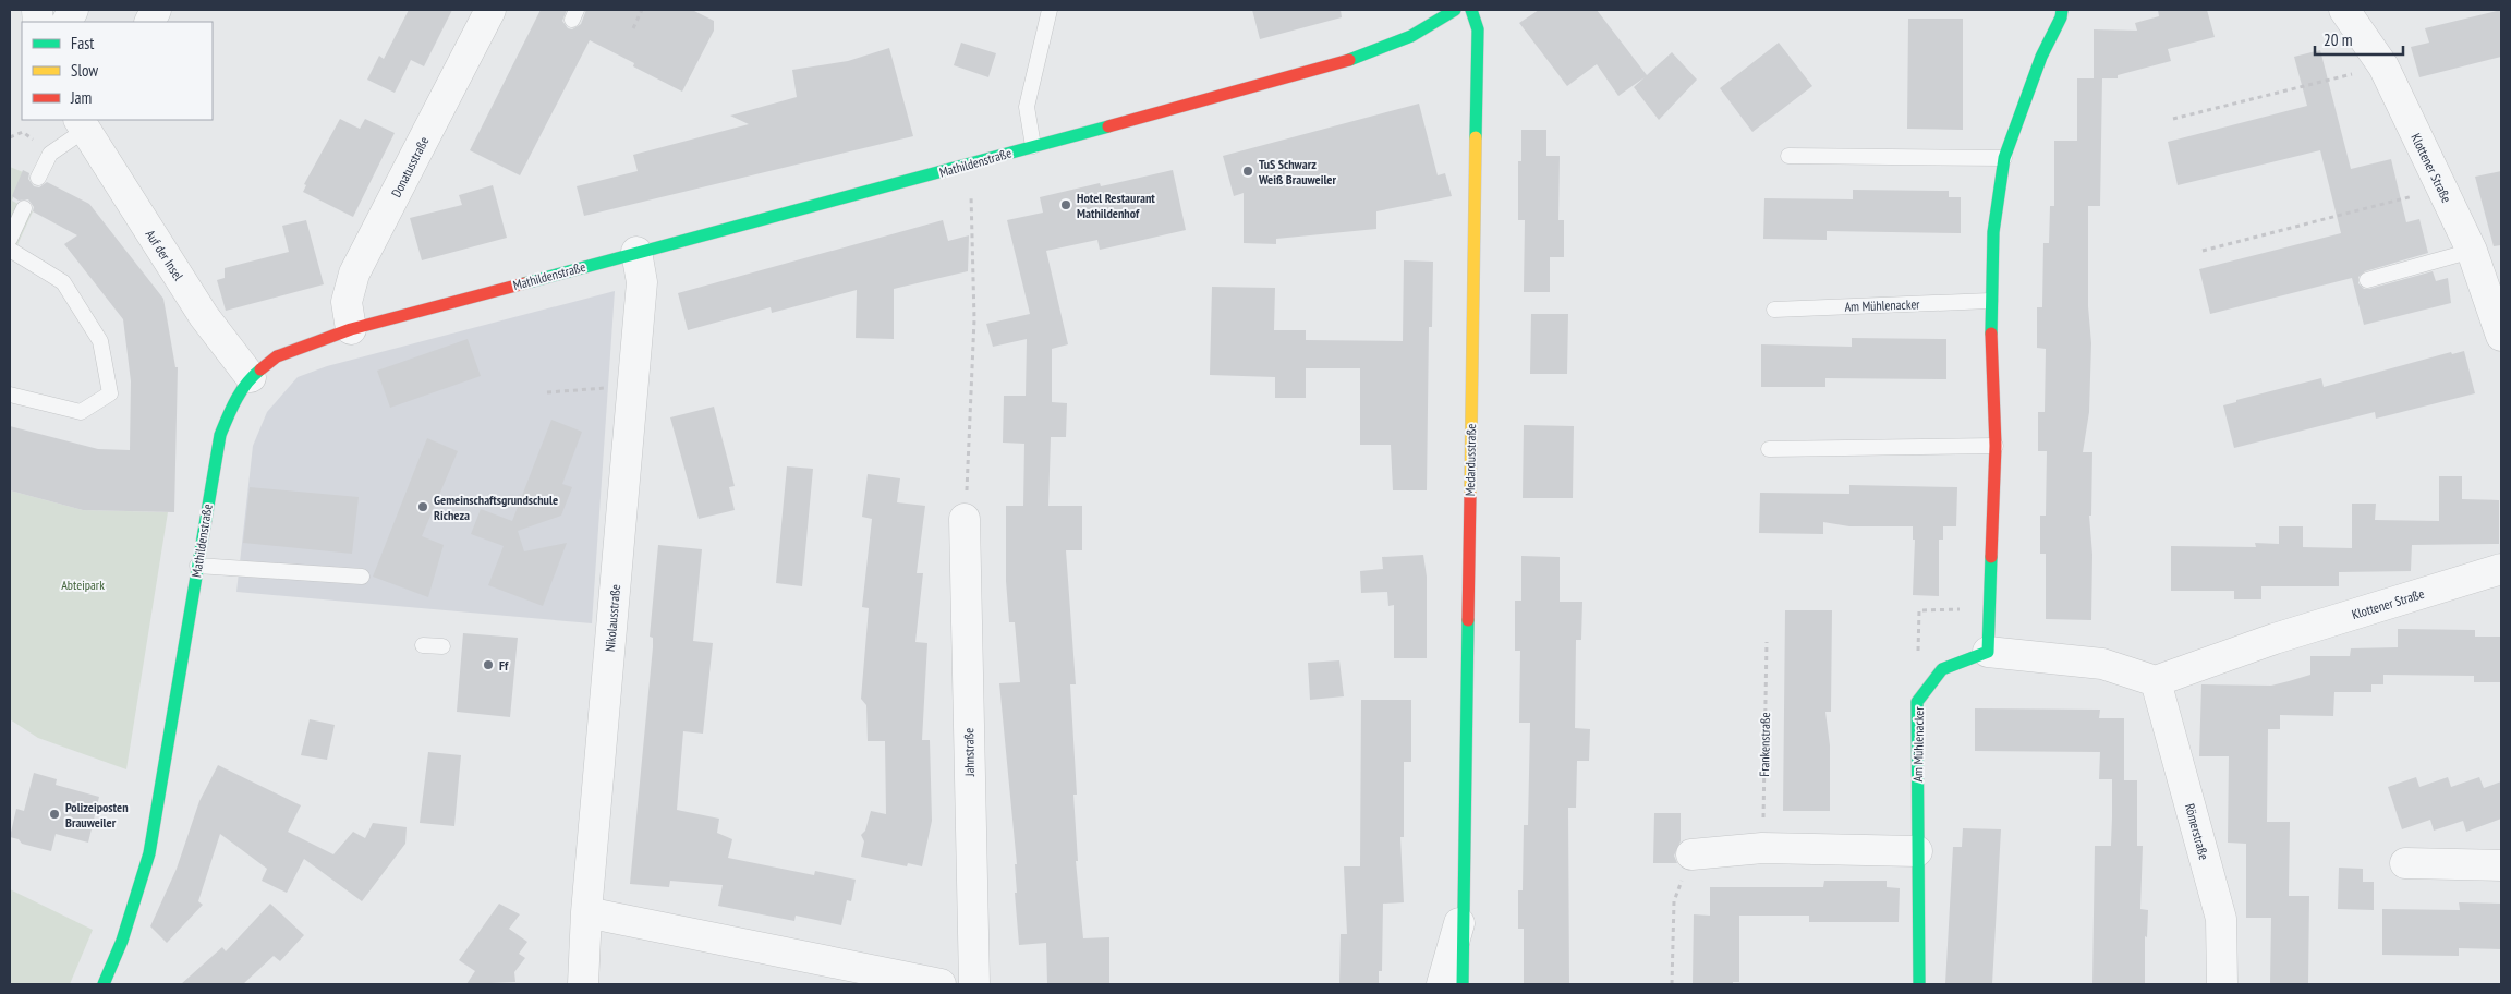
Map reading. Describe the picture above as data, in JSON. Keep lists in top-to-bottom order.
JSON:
{
  "streets": {
    "street": [
      "Mathildenstraße",
      "Donatusstraße",
      "Klottener Straße",
      "Auf der Insel",
      "Am Mühlenacker",
      "Medardusstraße",
      "Nikolausstraße",
      "Jahnstraße",
      "Römerstraße"
    ],
    "path": ["Frankenstraße"]
  },
  "crossings": [
    ["Mathildenstraße", "Donatusstraße"],
    ["Mathildenstraße", "Auf der Insel"],
    ["Mathildenstraße", "Nikolausstraße"],
    ["Klottener Straße", "Römerstraße"]
  ],
  "parks": ["Abteipark"],
  "places": [
    "TuS Schwarz Weiß Brauweiler",
    "Hotel Restaurant Mathildenhof",
    "Gemeinschaftsgrundschule Richeza",
    "Ff",
    "Polizeiposten Brauweiler"
  ],
  "legend": ["Fast", "Slow", "Jam"],
  "scale_bar": "20 m"
}
